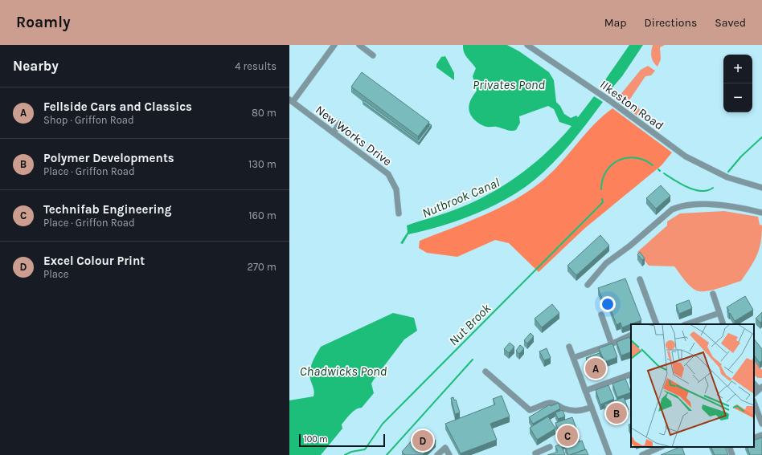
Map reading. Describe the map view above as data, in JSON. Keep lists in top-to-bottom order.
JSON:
{
  "streets": {
    "street": ["Ilkeston Road", "New Works Drive"]
  },
  "water": [
    "Privates Pond",
    "Nutbrook Canal",
    "Nut Brook",
    "Chadwicks Pond"
  ],
  "scale_bar": "100 m",
  "page": {
    "header": "Roamly",
    "nav": ["Map", "Directions", "Saved"],
    "heading": ["Nearby", "4 results"],
    "map_buttons": ["+", "−"],
    "list": [
      {
        "mark": "A",
        "name": "Fellside Cars and Classics",
        "note": "Shop · Griffon Road",
        "value": "80 m"
      },
      {
        "mark": "B",
        "name": "Polymer Developments",
        "note": "Place · Griffon Road",
        "value": "130 m"
      },
      {
        "mark": "C",
        "name": "Technifab Engineering",
        "note": "Place · Griffon Road",
        "value": "160 m"
      },
      {
        "mark": "D",
        "name": "Excel Colour Print",
        "note": "Place",
        "value": "270 m"
      }
    ],
    "pins": [
      "A",
      "B",
      "C",
      "D"
    ],
    "scale": "100 m"
  }
}
